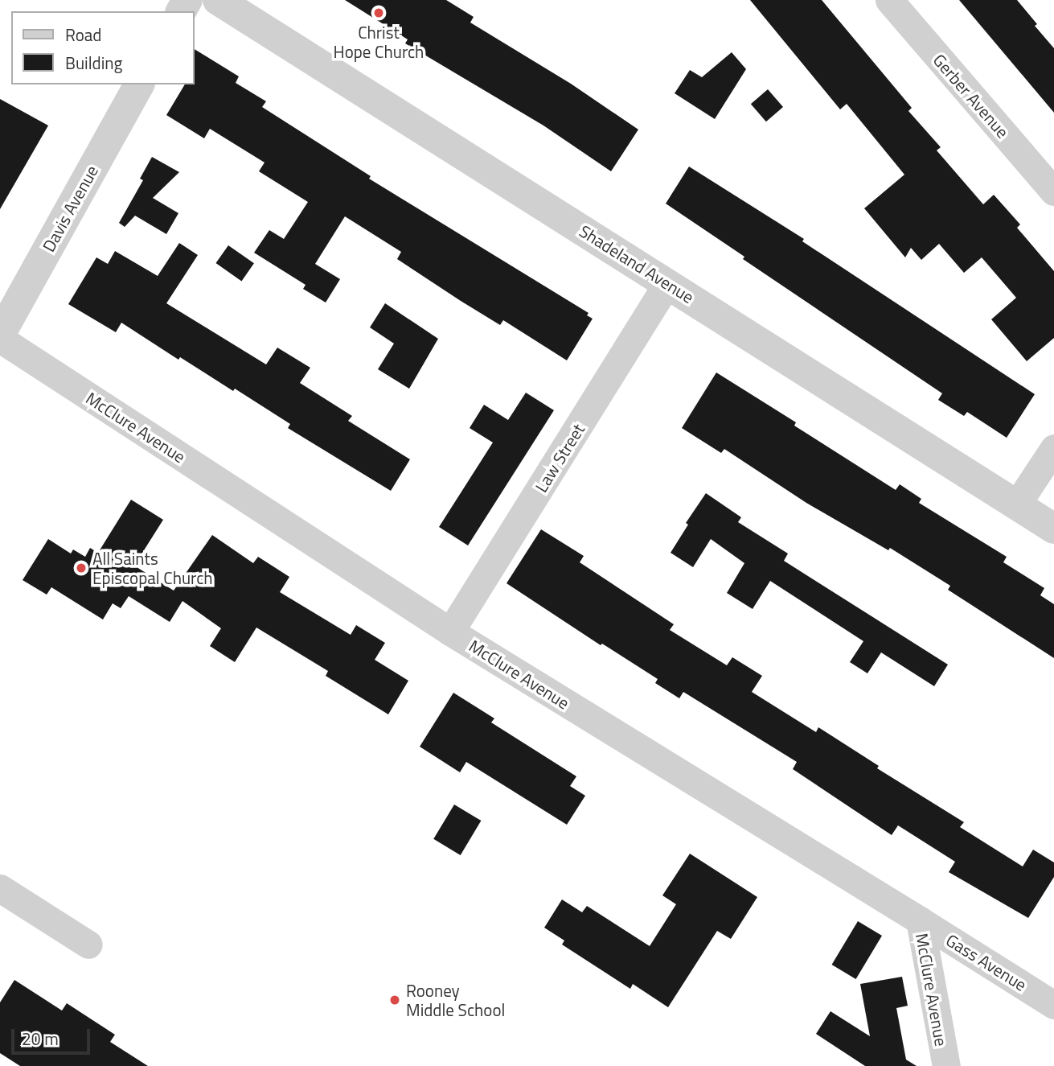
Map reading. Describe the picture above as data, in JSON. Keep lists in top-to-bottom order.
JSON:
{
  "streets": {
    "street": [
      "Gerber Avenue",
      "Davis Avenue",
      "Shadeland Avenue",
      "McClure Avenue",
      "Law Street",
      "Gass Avenue"
    ]
  },
  "crossings": [
    ["Davis Avenue", "McClure Avenue"],
    ["Shadeland Avenue", "Law Street"],
    ["McClure Avenue", "Law Street"],
    ["McClure Avenue", "Gass Avenue"]
  ],
  "places": ["Christ Hope Church", "All Saints Episcopal Church", "Rooney Middle School"],
  "legend": ["Road", "Building"],
  "scale_bar": "20 m"
}
